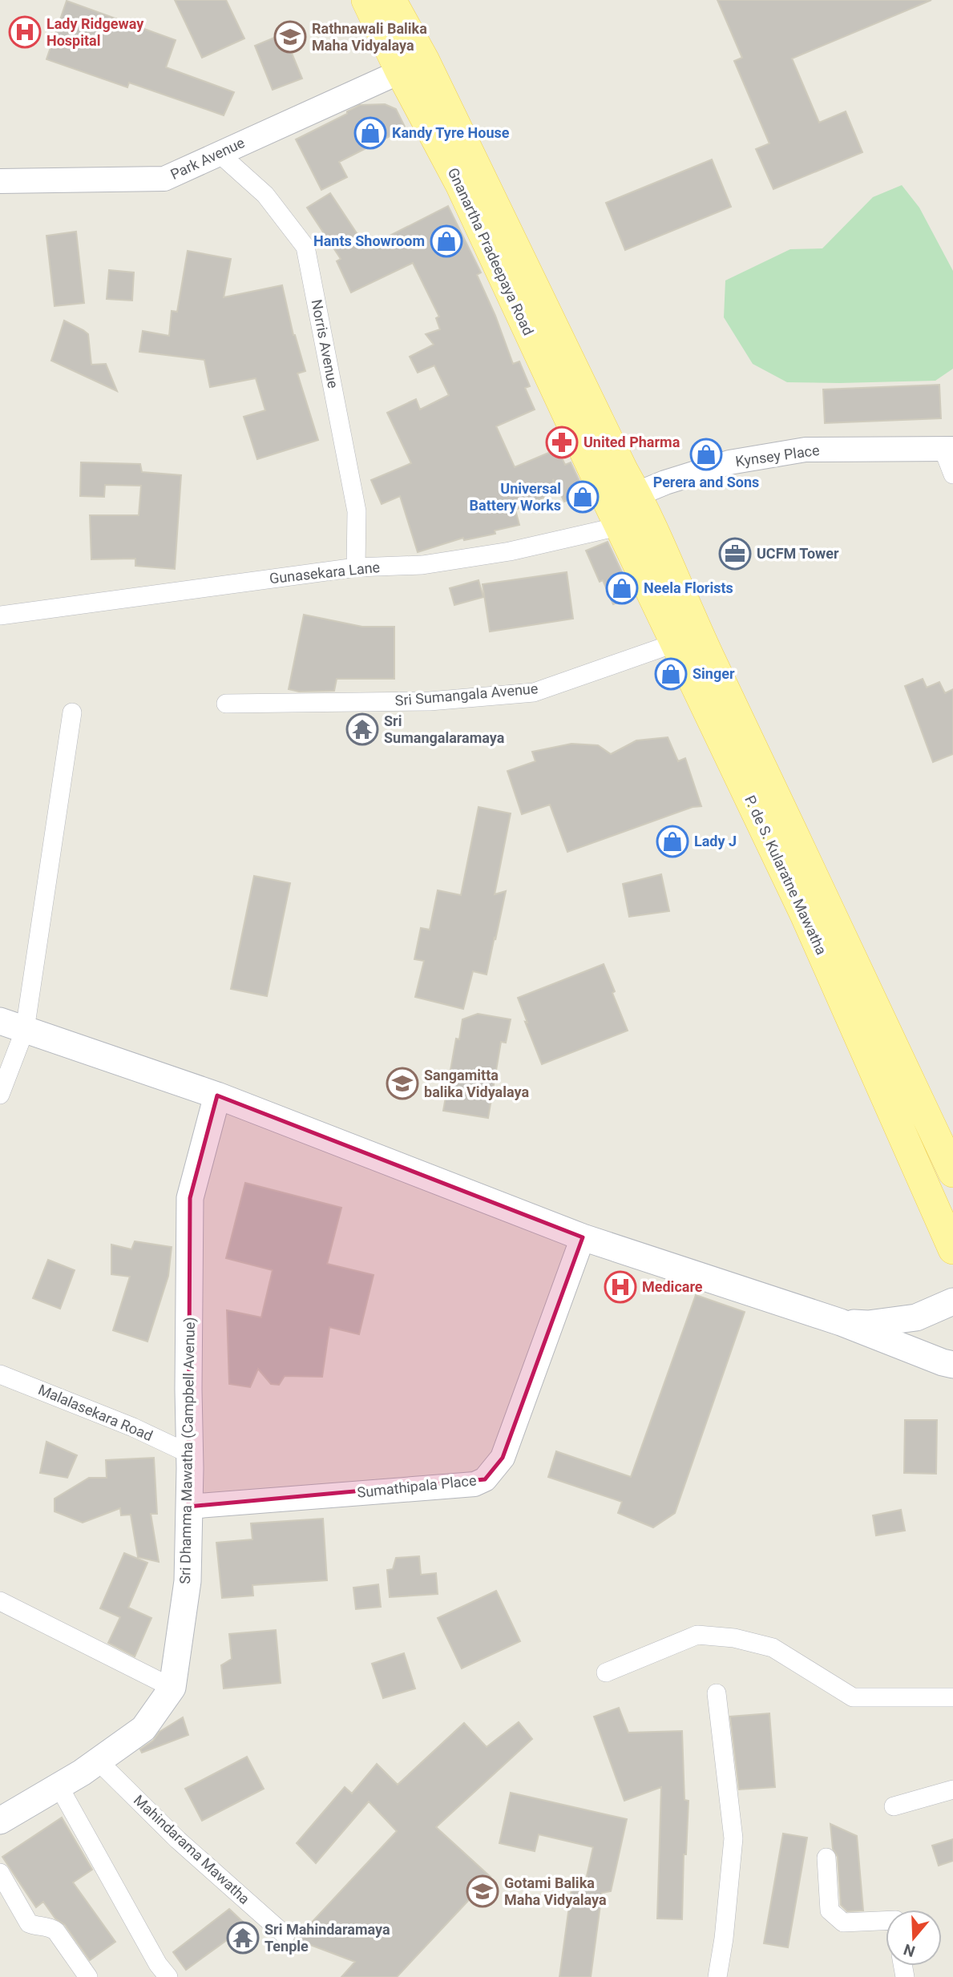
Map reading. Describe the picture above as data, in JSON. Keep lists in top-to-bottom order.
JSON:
{
  "streets": {
    "main road": ["Gnanartha Pradeepaya Road", "P. de S. Kularatne Mawatha", "Sri Dhamma Mawatha (Campbell Avenue)"],
    "street": [
      "Park Avenue",
      "Norris Avenue",
      "Kynsey Place",
      "Gunasekara Lane",
      "Sri Sumangala Avenue",
      "Malalasekara Road",
      "Sumathipala Place",
      "Mahindarama Mawatha"
    ]
  },
  "crossings": [
    ["Park Avenue", "Gnanartha Pradeepaya Road"],
    ["Park Avenue", "Norris Avenue"],
    ["Gnanartha Pradeepaya Road", "Kynsey Place"],
    ["Gnanartha Pradeepaya Road", "Gunasekara Lane"],
    ["Gnanartha Pradeepaya Road", "P. de S. Kularatne Mawatha"],
    ["Norris Avenue", "Gunasekara Lane"],
    ["Kynsey Place", "Gunasekara Lane"],
    ["Kynsey Place", "P. de S. Kularatne Mawatha"],
    ["Gunasekara Lane", "P. de S. Kularatne Mawatha"],
    ["Sri Sumangala Avenue", "P. de S. Kularatne Mawatha"],
    ["Malalasekara Road", "Sri Dhamma Mawatha (Campbell Avenue)"],
    ["Sri Dhamma Mawatha (Campbell Avenue)", "Sumathipala Place"],
    ["Sri Dhamma Mawatha (Campbell Avenue)", "Mahindarama Mawatha"]
  ],
  "places": {
    "hospital": ["Lady Ridgeway Hospital", "Medicare"],
    "school or university": ["Rathnawali Balika Maha Vidyalaya", "Sangamitta balika Vidyalaya", "Gotami Balika Maha Vidyalaya"],
    "shop": [
      "Kandy Tyre House",
      "Hants Showroom",
      "Perera and Sons",
      "Universal Battery Works",
      "Neela Florists",
      "Singer",
      "Lady J"
    ],
    "pharmacy": ["United Pharma"],
    "office": ["UCFM Tower"],
    "temple": ["Sri Sumangalaramaya", "Sri Mahindaramaya Tenple"]
  },
  "north": "bottom"
}
